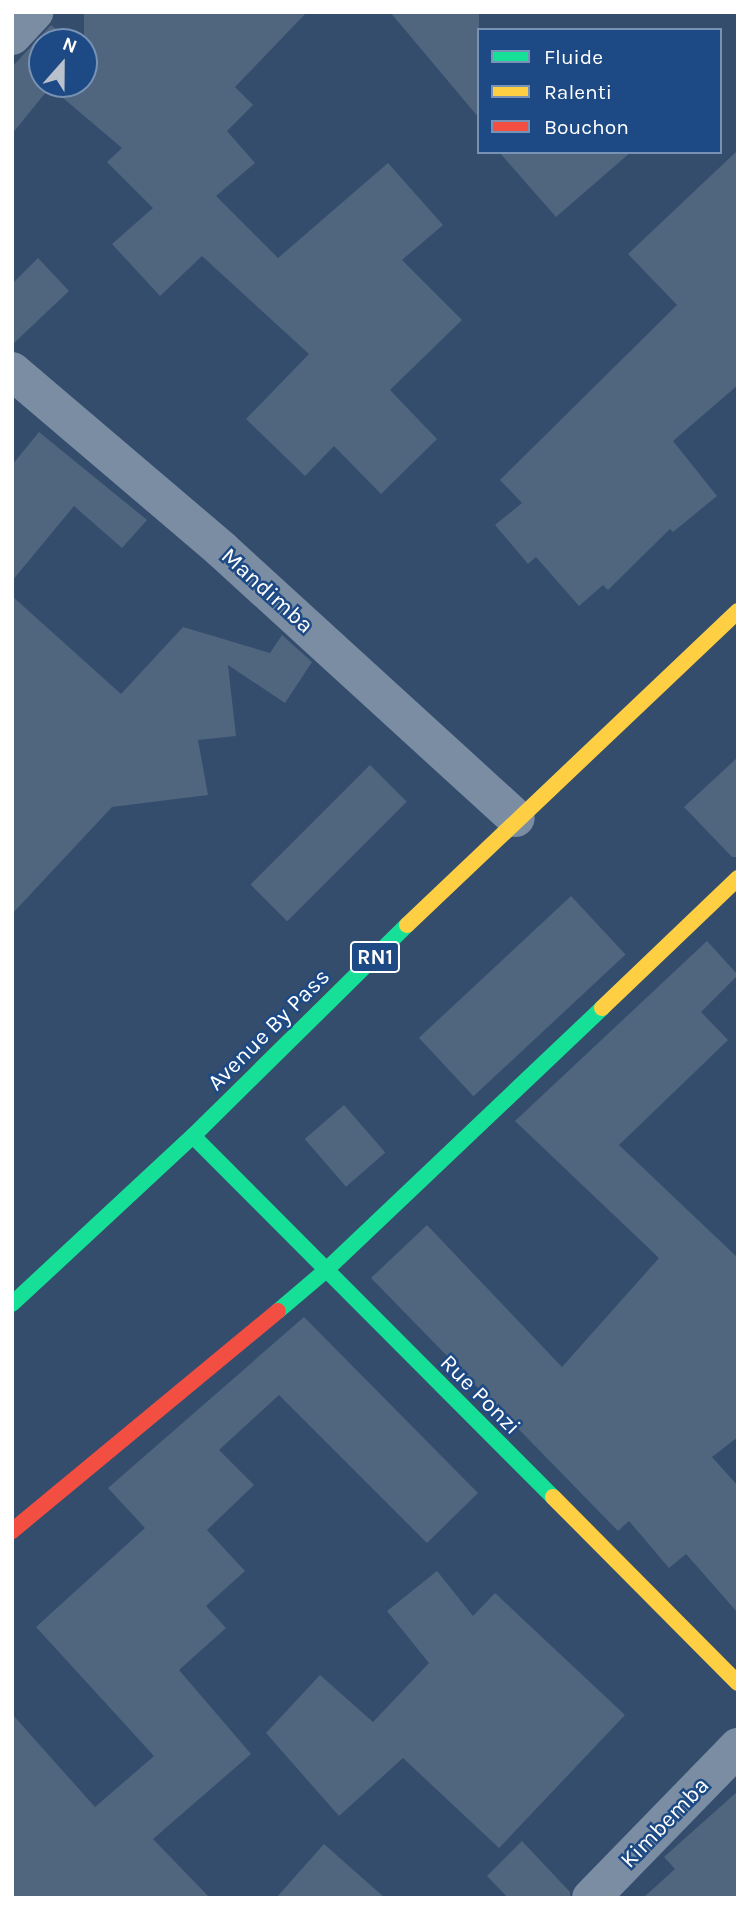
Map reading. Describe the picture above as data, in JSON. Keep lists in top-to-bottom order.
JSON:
{
  "streets": {
    "main road": ["RN1", "Avenue By Pass", "Rue Ponzi"],
    "street": ["Mandimba", "Kimbemba"]
  },
  "crossings": [
    ["Mandimba", "Avenue By Pass"],
    ["Avenue By Pass", "Rue Ponzi"]
  ],
  "legend": ["Fluide", "Ralenti", "Bouchon"],
  "north": "top"
}
